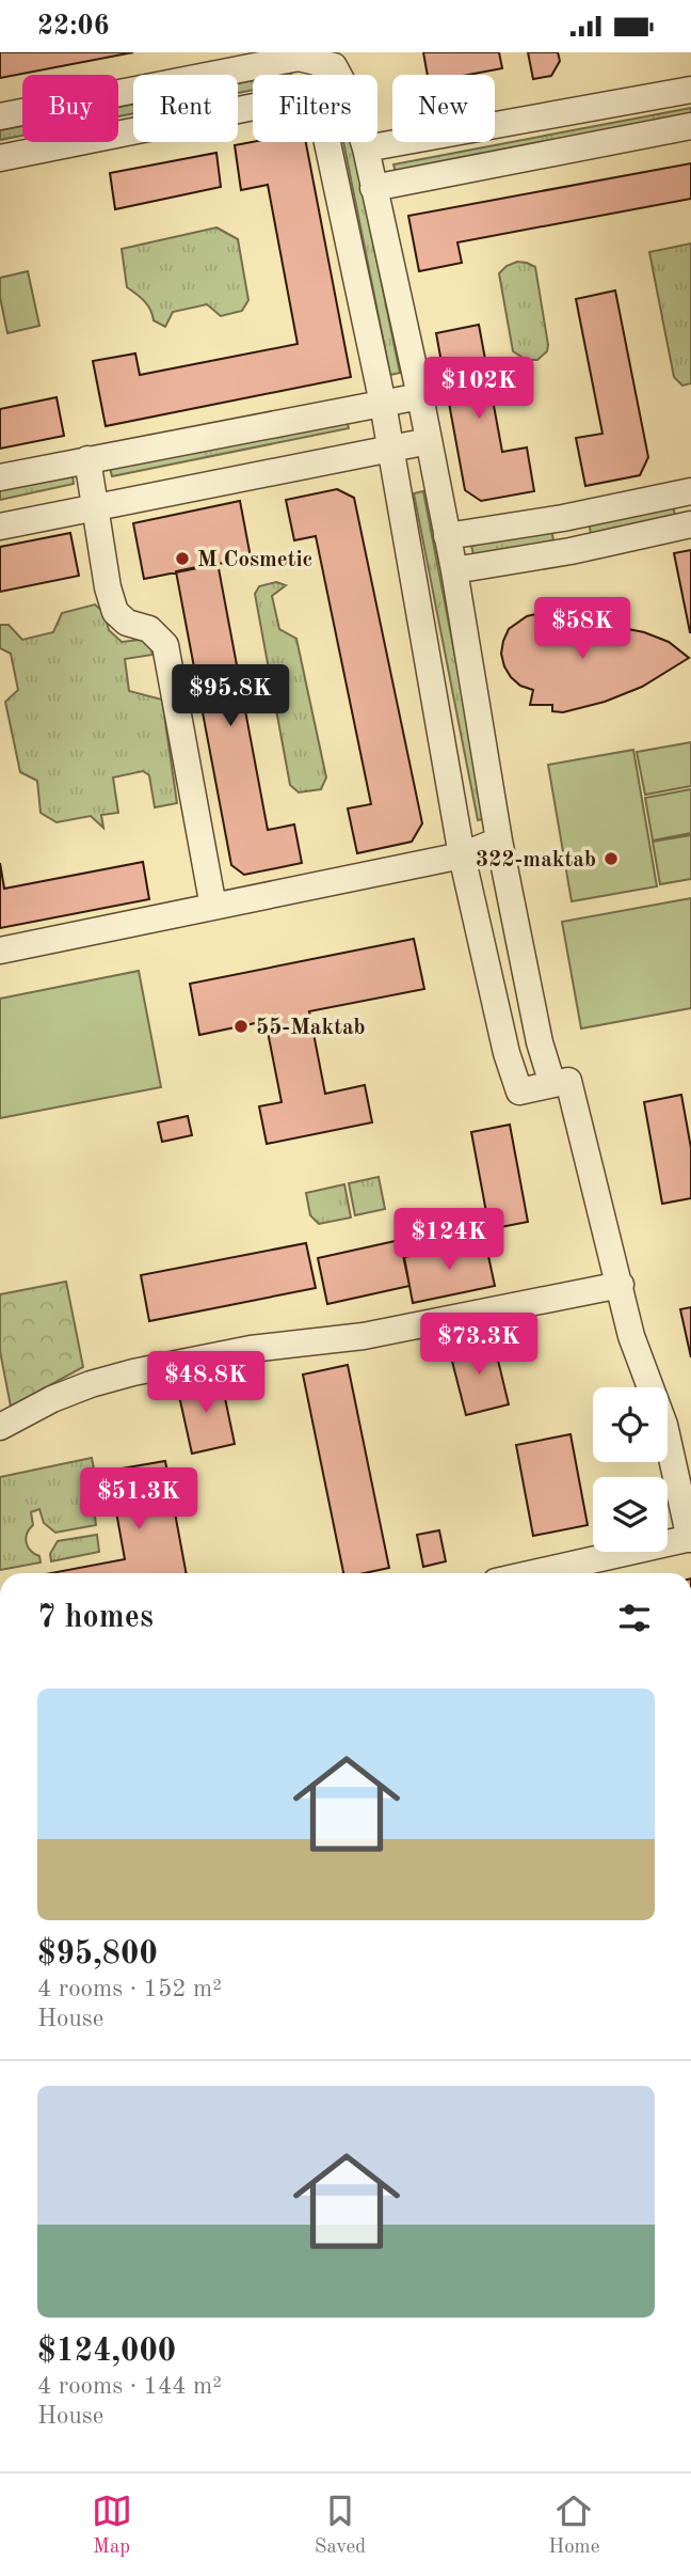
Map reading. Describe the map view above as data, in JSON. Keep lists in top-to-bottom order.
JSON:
{
  "places": ["M Cosmetic", "322-maktab", "55-Maktab"],
  "page": {
    "status": "22:06",
    "chip": [
      "Buy",
      "Rent",
      "Filters",
      "New"
    ],
    "price": [
      "$102K",
      "$58K",
      "$95.8K",
      "$124K",
      "$73.3K",
      "$48.8K",
      "$51.3K"
    ],
    "heading": "7 homes",
    "list": [
      {
        "name": "$95,800",
        "note": "4 rooms · 152 m² · House"
      },
      {
        "name": "$124,000",
        "note": "4 rooms · 144 m² · House"
      }
    ],
    "tabs": ["Map", "Saved", "Home"]
  }
}
